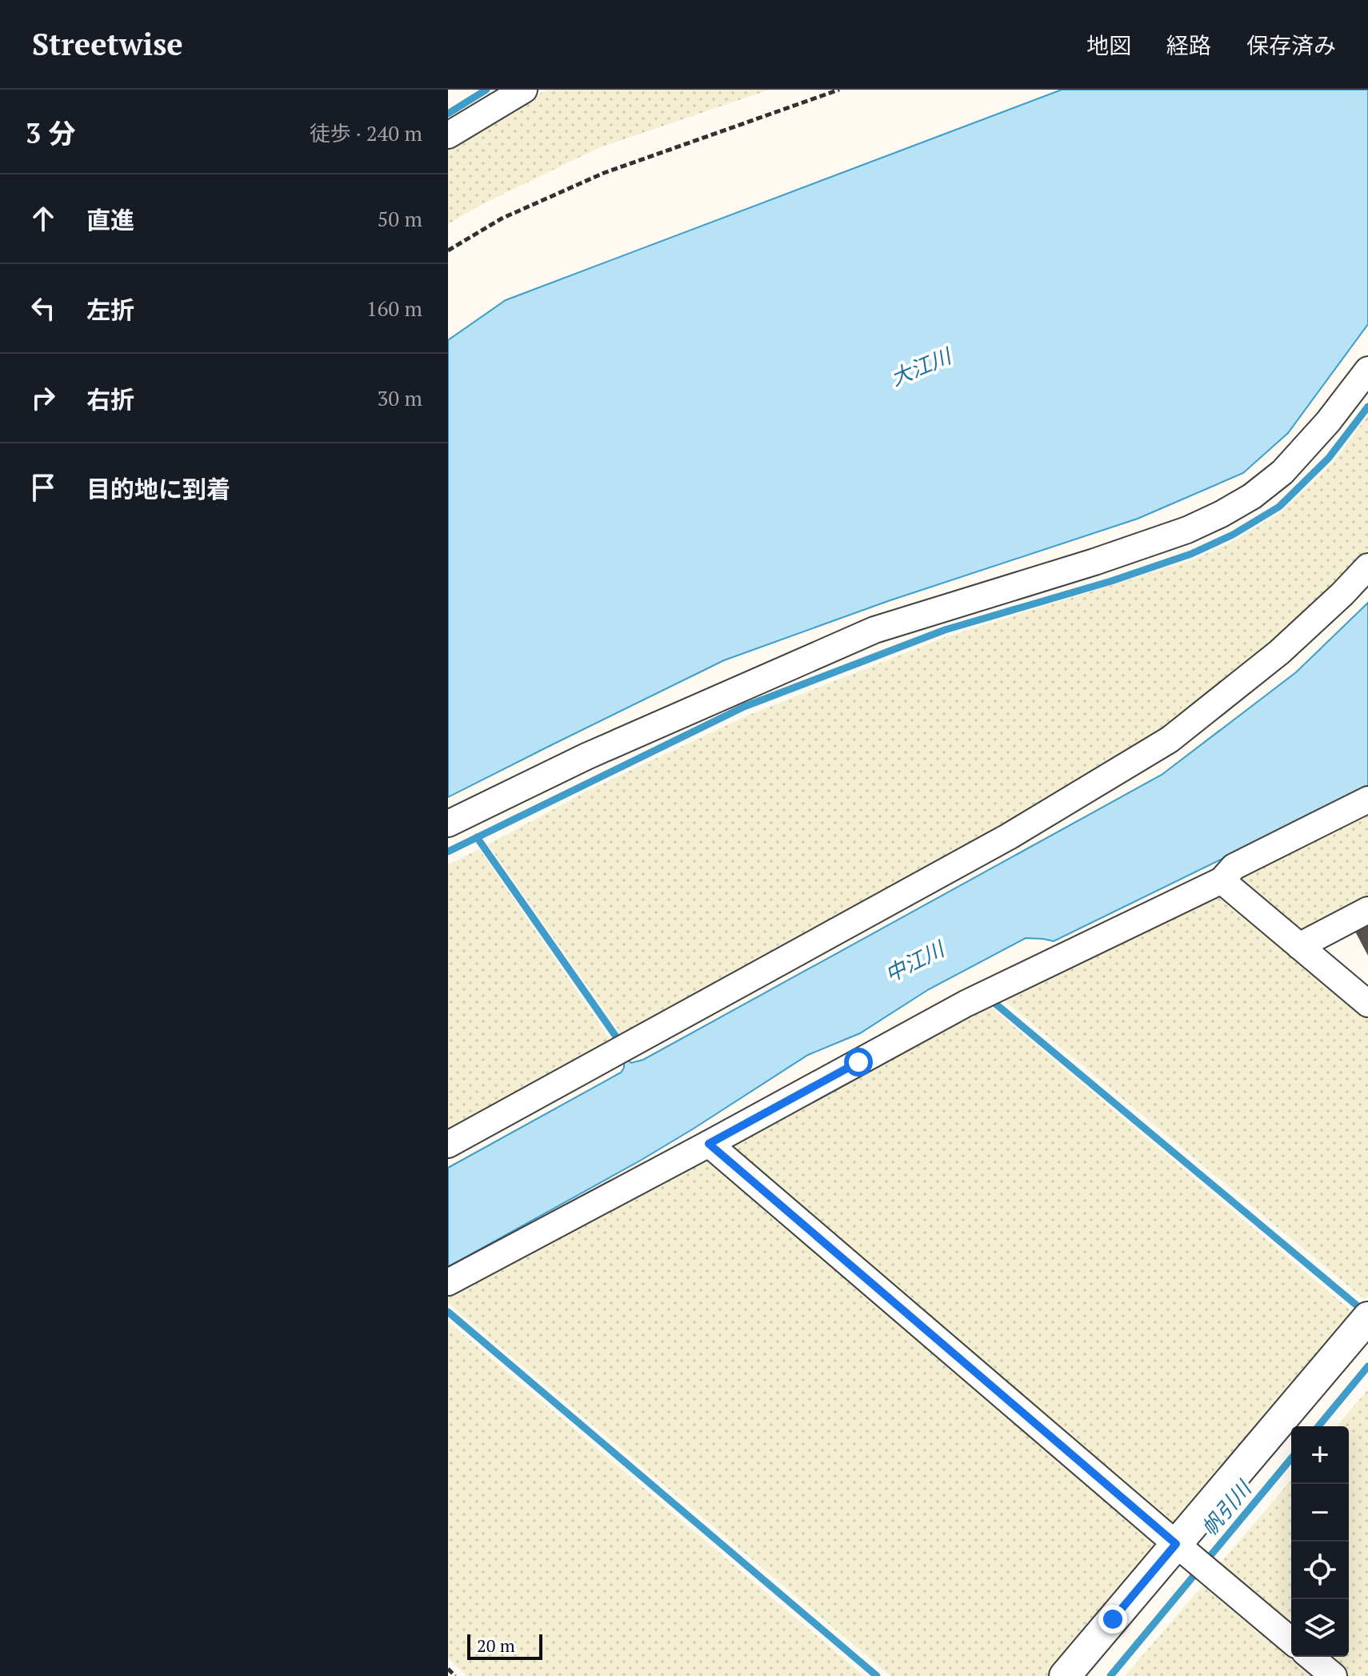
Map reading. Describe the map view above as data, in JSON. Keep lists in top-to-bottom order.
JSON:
{
  "water": ["大江川", "中江川", "帆引川"],
  "scale_bar": "20 m",
  "page": {
    "header": "Streetwise",
    "nav": ["地図", "経路", "保存済み"],
    "heading": ["3 分", "徒歩 · 240 m"],
    "list": [
      ["直進", "50 m"],
      ["左折", "160 m"],
      ["右折", "30 m"],
      "目的地に到着"
    ],
    "map_buttons": ["+", "−"],
    "scale": "20 m"
  }
}
